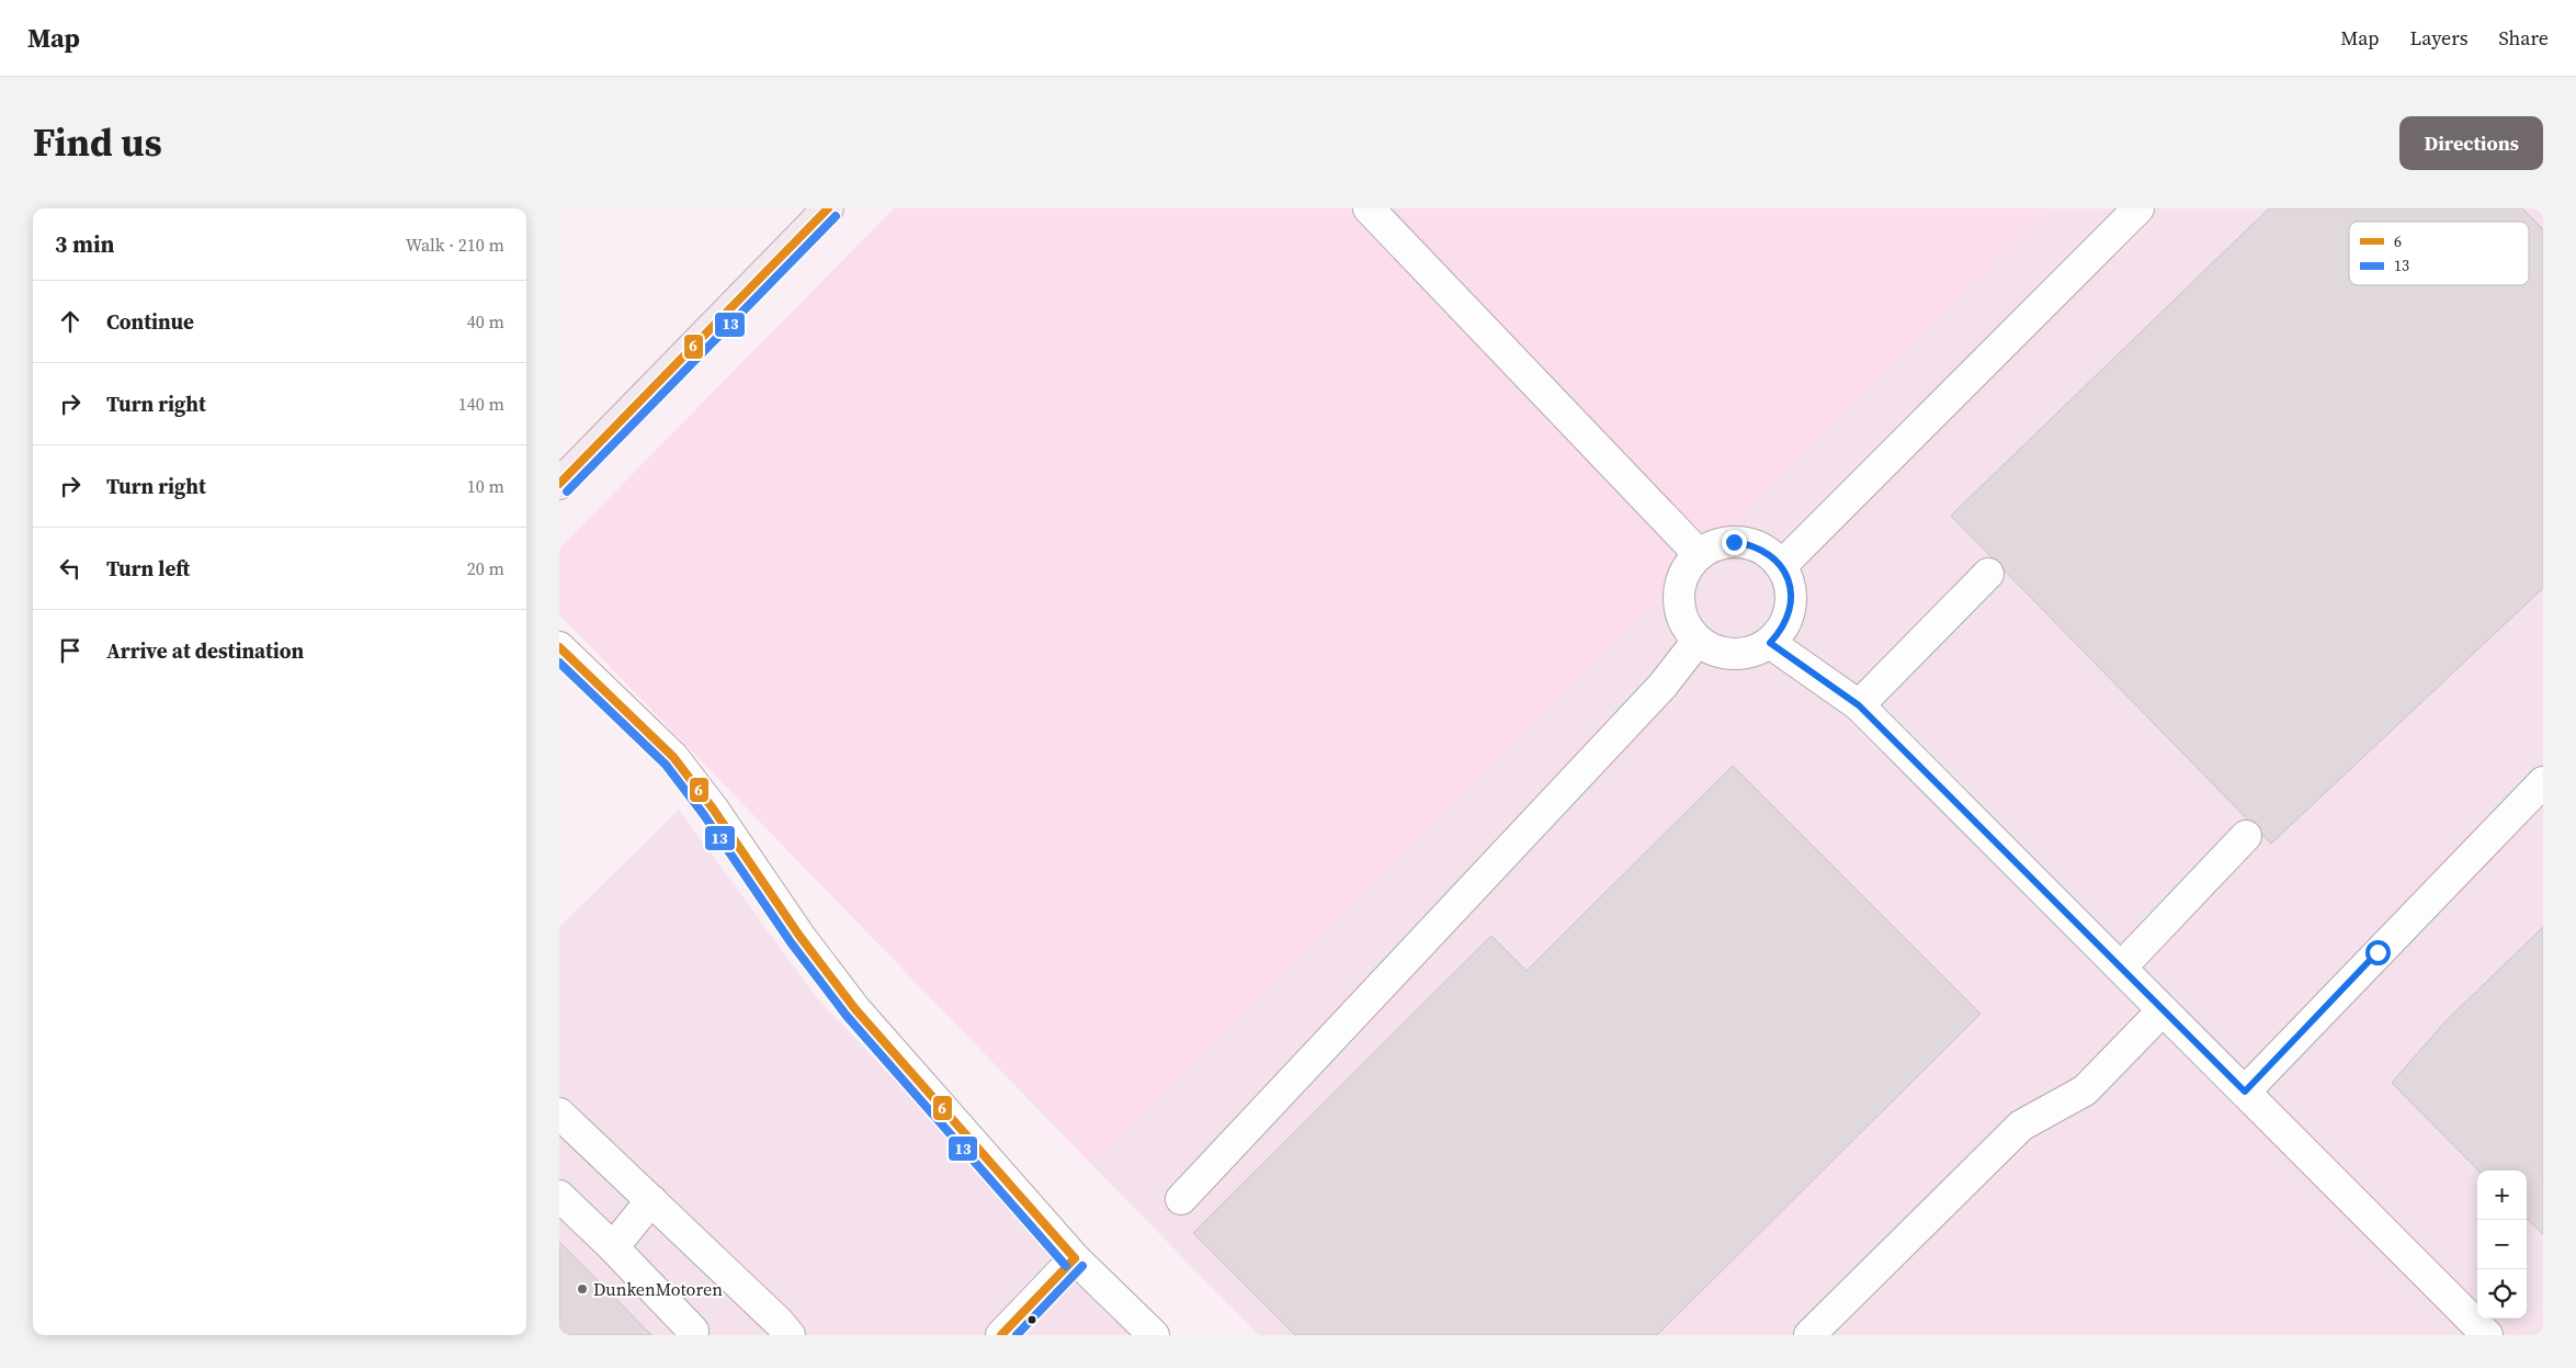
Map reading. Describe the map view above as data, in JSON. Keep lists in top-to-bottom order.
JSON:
{
  "places": ["DunkenMotoren"],
  "lines": ["transit line 6", "transit line 13"],
  "legend": ["6", "13"],
  "page": {
    "header": "Map",
    "nav": ["Map", "Layers", "Share"],
    "title": "Find us",
    "buttons": "Directions",
    "heading": ["3 min", "Walk · 210 m"],
    "list": [
      ["Continue", "40 m"],
      ["Turn right", "140 m"],
      ["Turn right", "10 m"],
      ["Turn left", "20 m"],
      "Arrive at destination"
    ],
    "map_buttons": ["+", "−"]
  }
}
